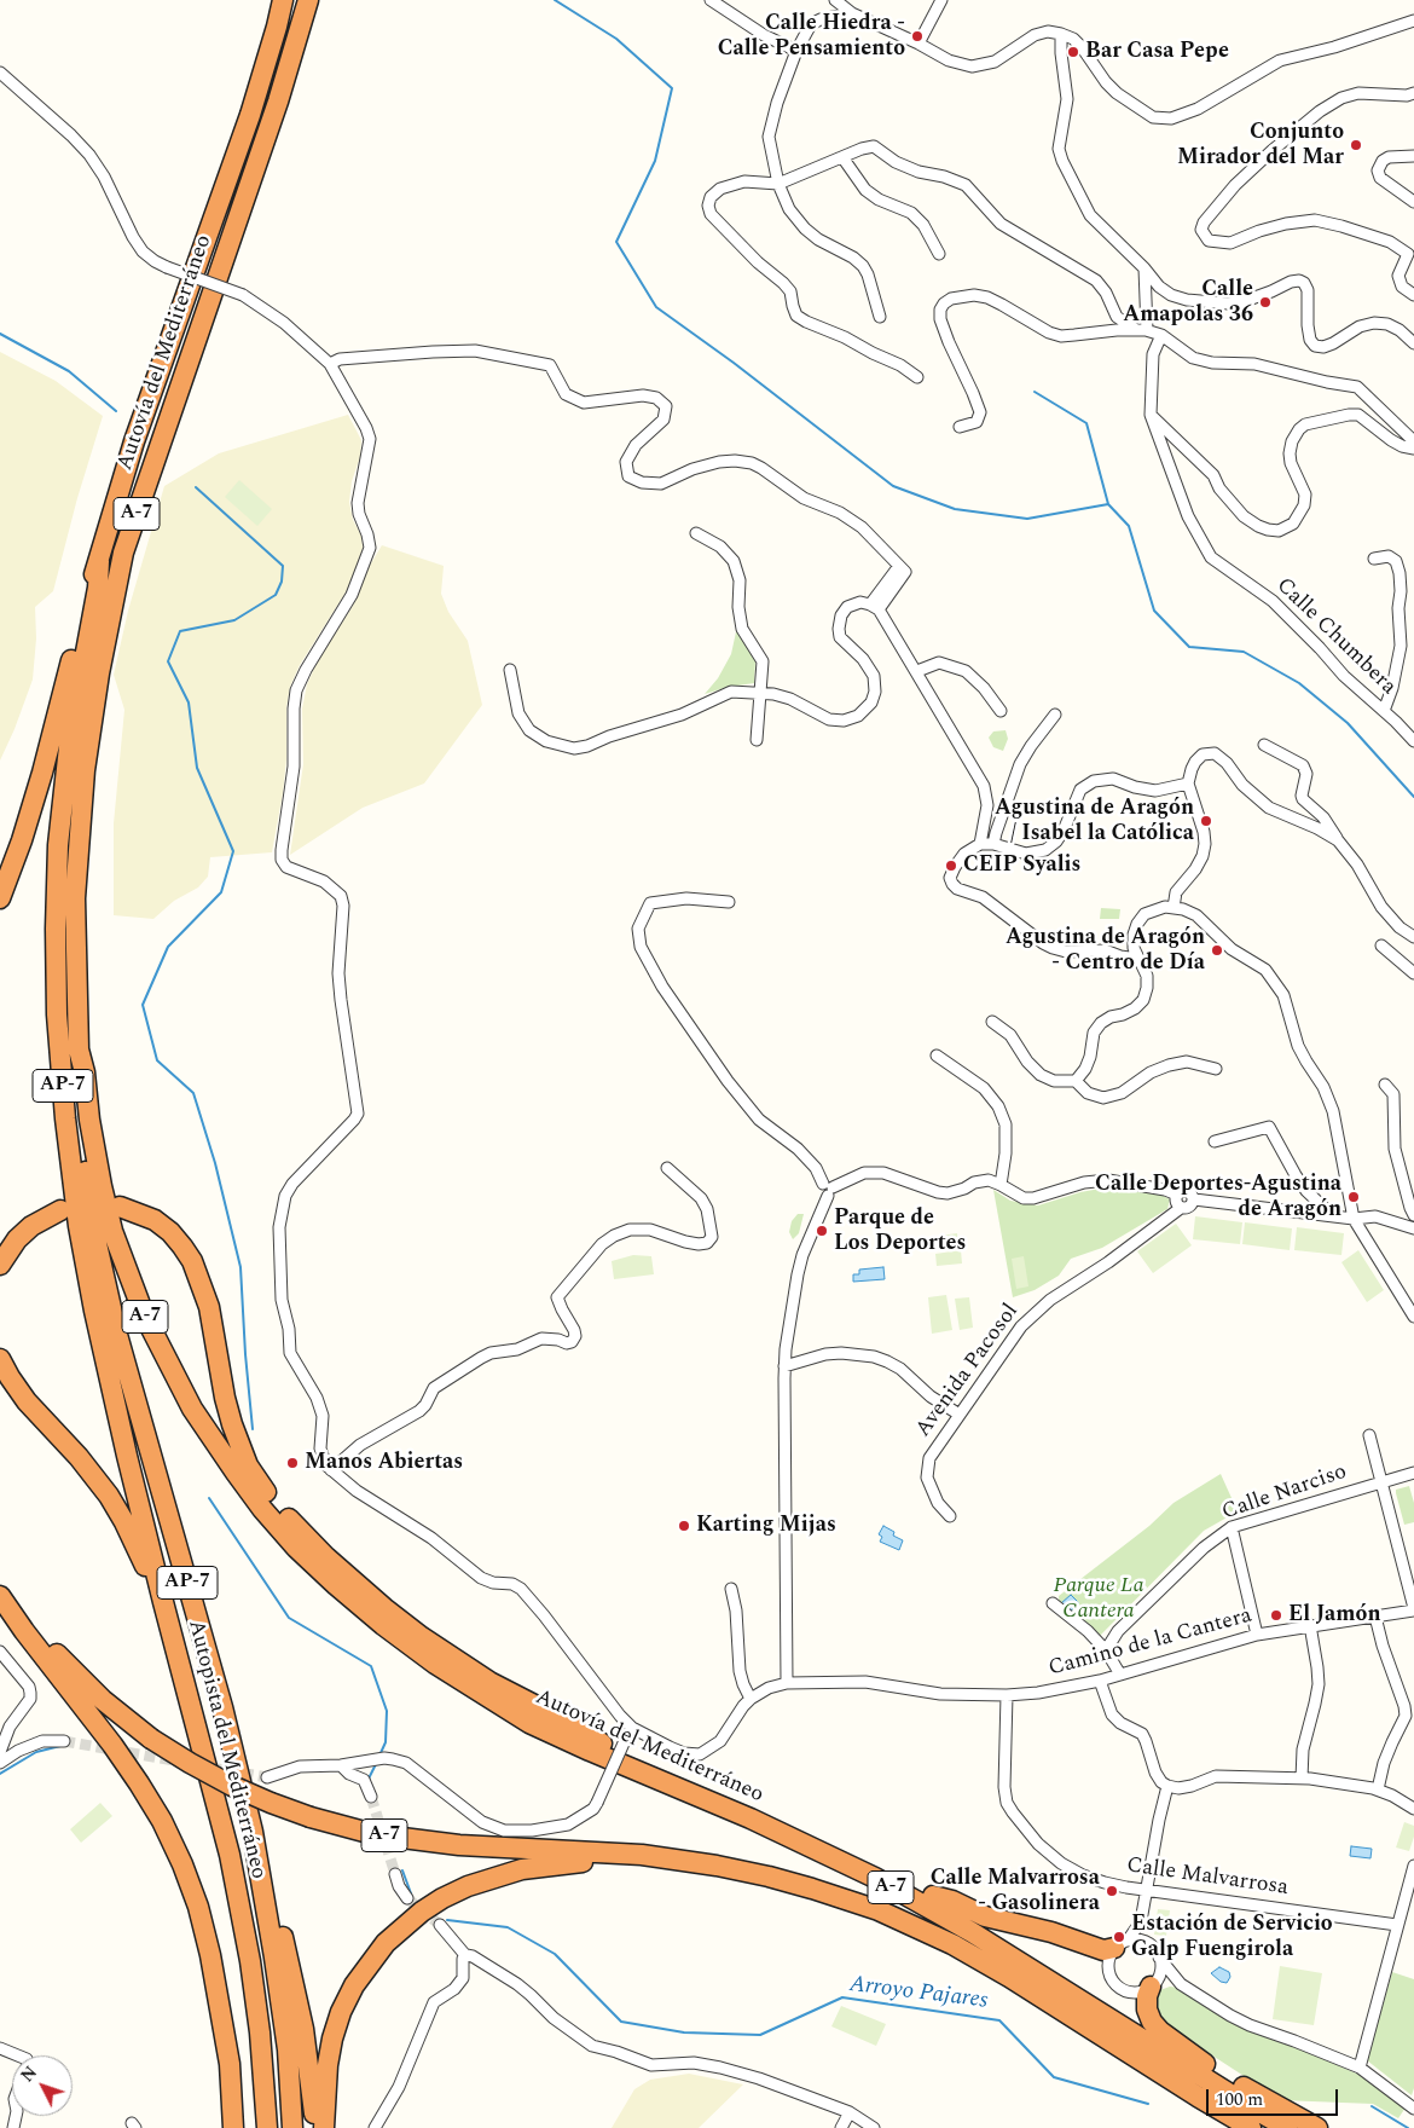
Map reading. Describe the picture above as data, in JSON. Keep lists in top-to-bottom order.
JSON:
{
  "streets": {
    "highway": [
      "Autovía del Mediterráneo",
      "A-7",
      "AP-7",
      "Autopista del Mediterráneo"
    ],
    "street": [
      "Calle Chumbera",
      "Avenida Pacosol",
      "Calle Narciso",
      "Camino de la Cantera",
      "Calle Malvarrosa"
    ]
  },
  "crossings": [
    ["Autovía del Mediterráneo", "Autopista del Mediterráneo"],
    ["Camino de la Cantera", "Calle Malvarrosa"]
  ],
  "water": ["Arroyo Pajares"],
  "parks": ["Parque La Cantera"],
  "places": [
    "Calle Hiedra - Calle Pensamiento",
    "Bar Casa Pepe",
    "Conjunto Mirador del Mar",
    "Calle Amapolas 36",
    "Agustina de Aragón / Isabel la Católica",
    "CEIP Syalis",
    "Agustina de Aragón - Centro de Día",
    "Calle Deportes-Agustina de Aragón",
    "Parque de Los Deportes",
    "Manos Abiertas",
    "Karting Mijas",
    "El Jamón",
    "Calle Malvarrosa - Gasolinera",
    "Estación de Servicio Galp Fuengirola"
  ],
  "scale_bar": "100 m",
  "north": "top left"
}
